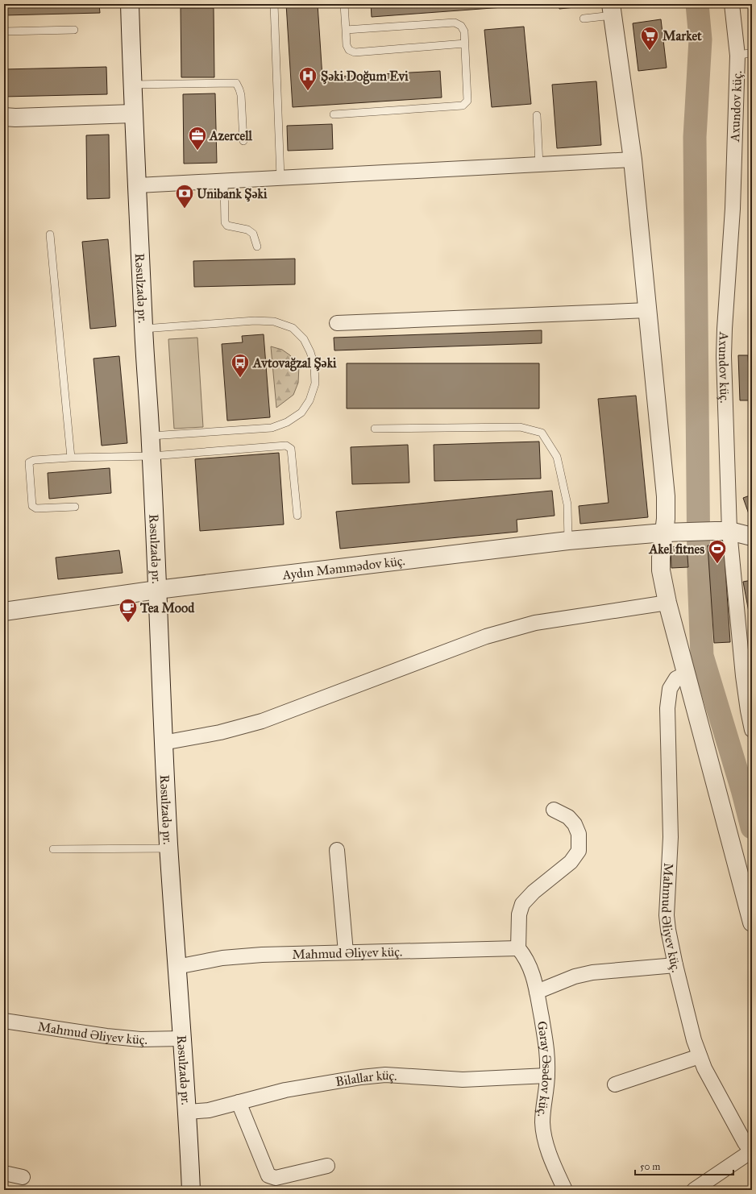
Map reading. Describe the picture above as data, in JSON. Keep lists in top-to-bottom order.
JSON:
{
  "streets": {
    "street": [
      "Axundov küç.",
      "Rəsulzadə pr.",
      "Aydın Məmmədov küç.",
      "Mahmud Əliyev küç.",
      "Gəray Əsədov küç.",
      "Bilallar küç."
    ]
  },
  "crossings": [
    ["Axundov küç.", "Aydın Məmmədov küç."],
    ["Rəsulzadə pr.", "Aydın Məmmədov küç."],
    ["Rəsulzadə pr.", "Mahmud Əliyev küç."],
    ["Rəsulzadə pr.", "Bilallar küç."],
    ["Mahmud Əliyev küç.", "Gəray Əsədov küç."],
    ["Gəray Əsədov küç.", "Bilallar küç."]
  ],
  "places": {
    "supermarket": ["Market"],
    "hospital": ["Şəki Doğum Evi"],
    "office": ["Azercell"],
    "bank": ["Unibank Şəki"],
    "bus stop": ["Avtovağzal Şəki"],
    "sports": ["Akel fitnes"],
    "cafe": ["Tea Mood"]
  },
  "scale_bar": "50 m"
}
